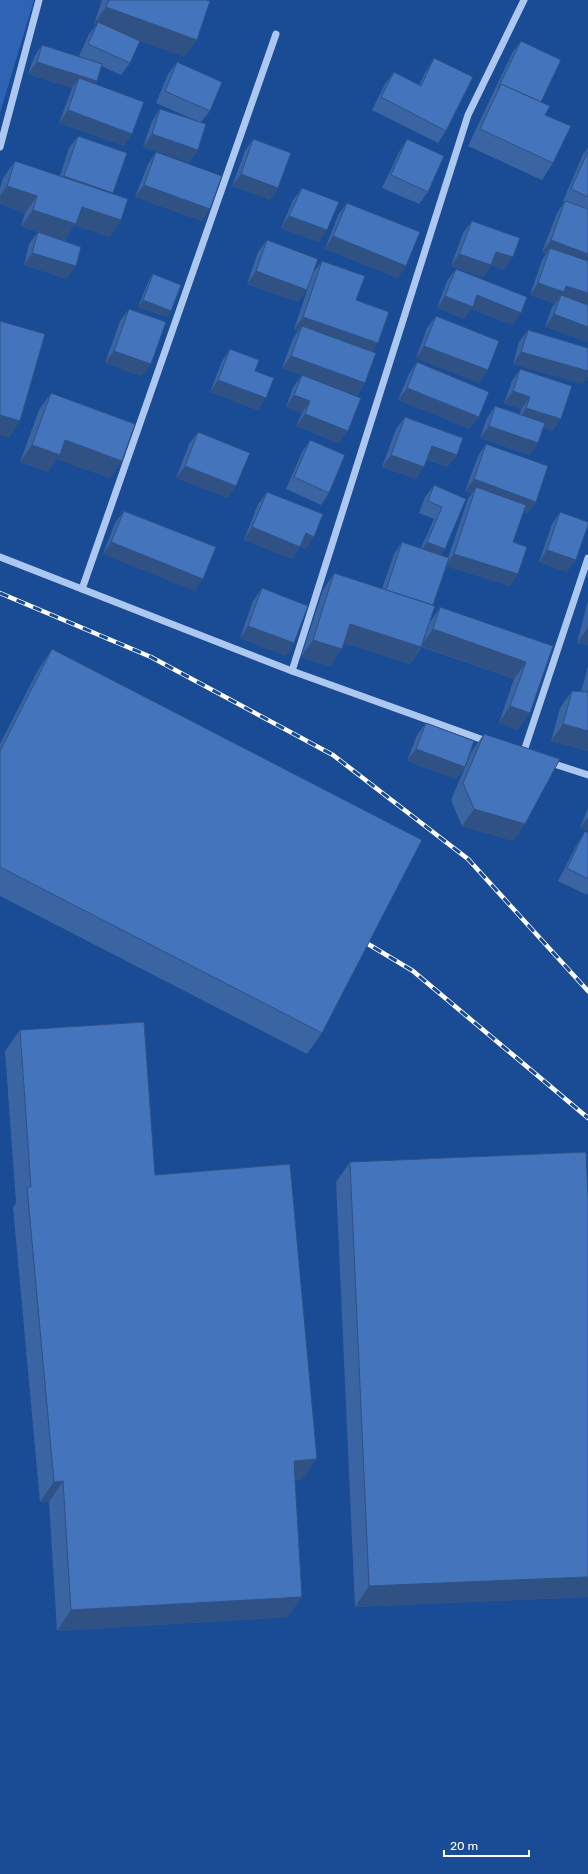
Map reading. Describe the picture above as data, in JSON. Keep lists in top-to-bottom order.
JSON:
{
  "scale_bar": "20 m"
}
